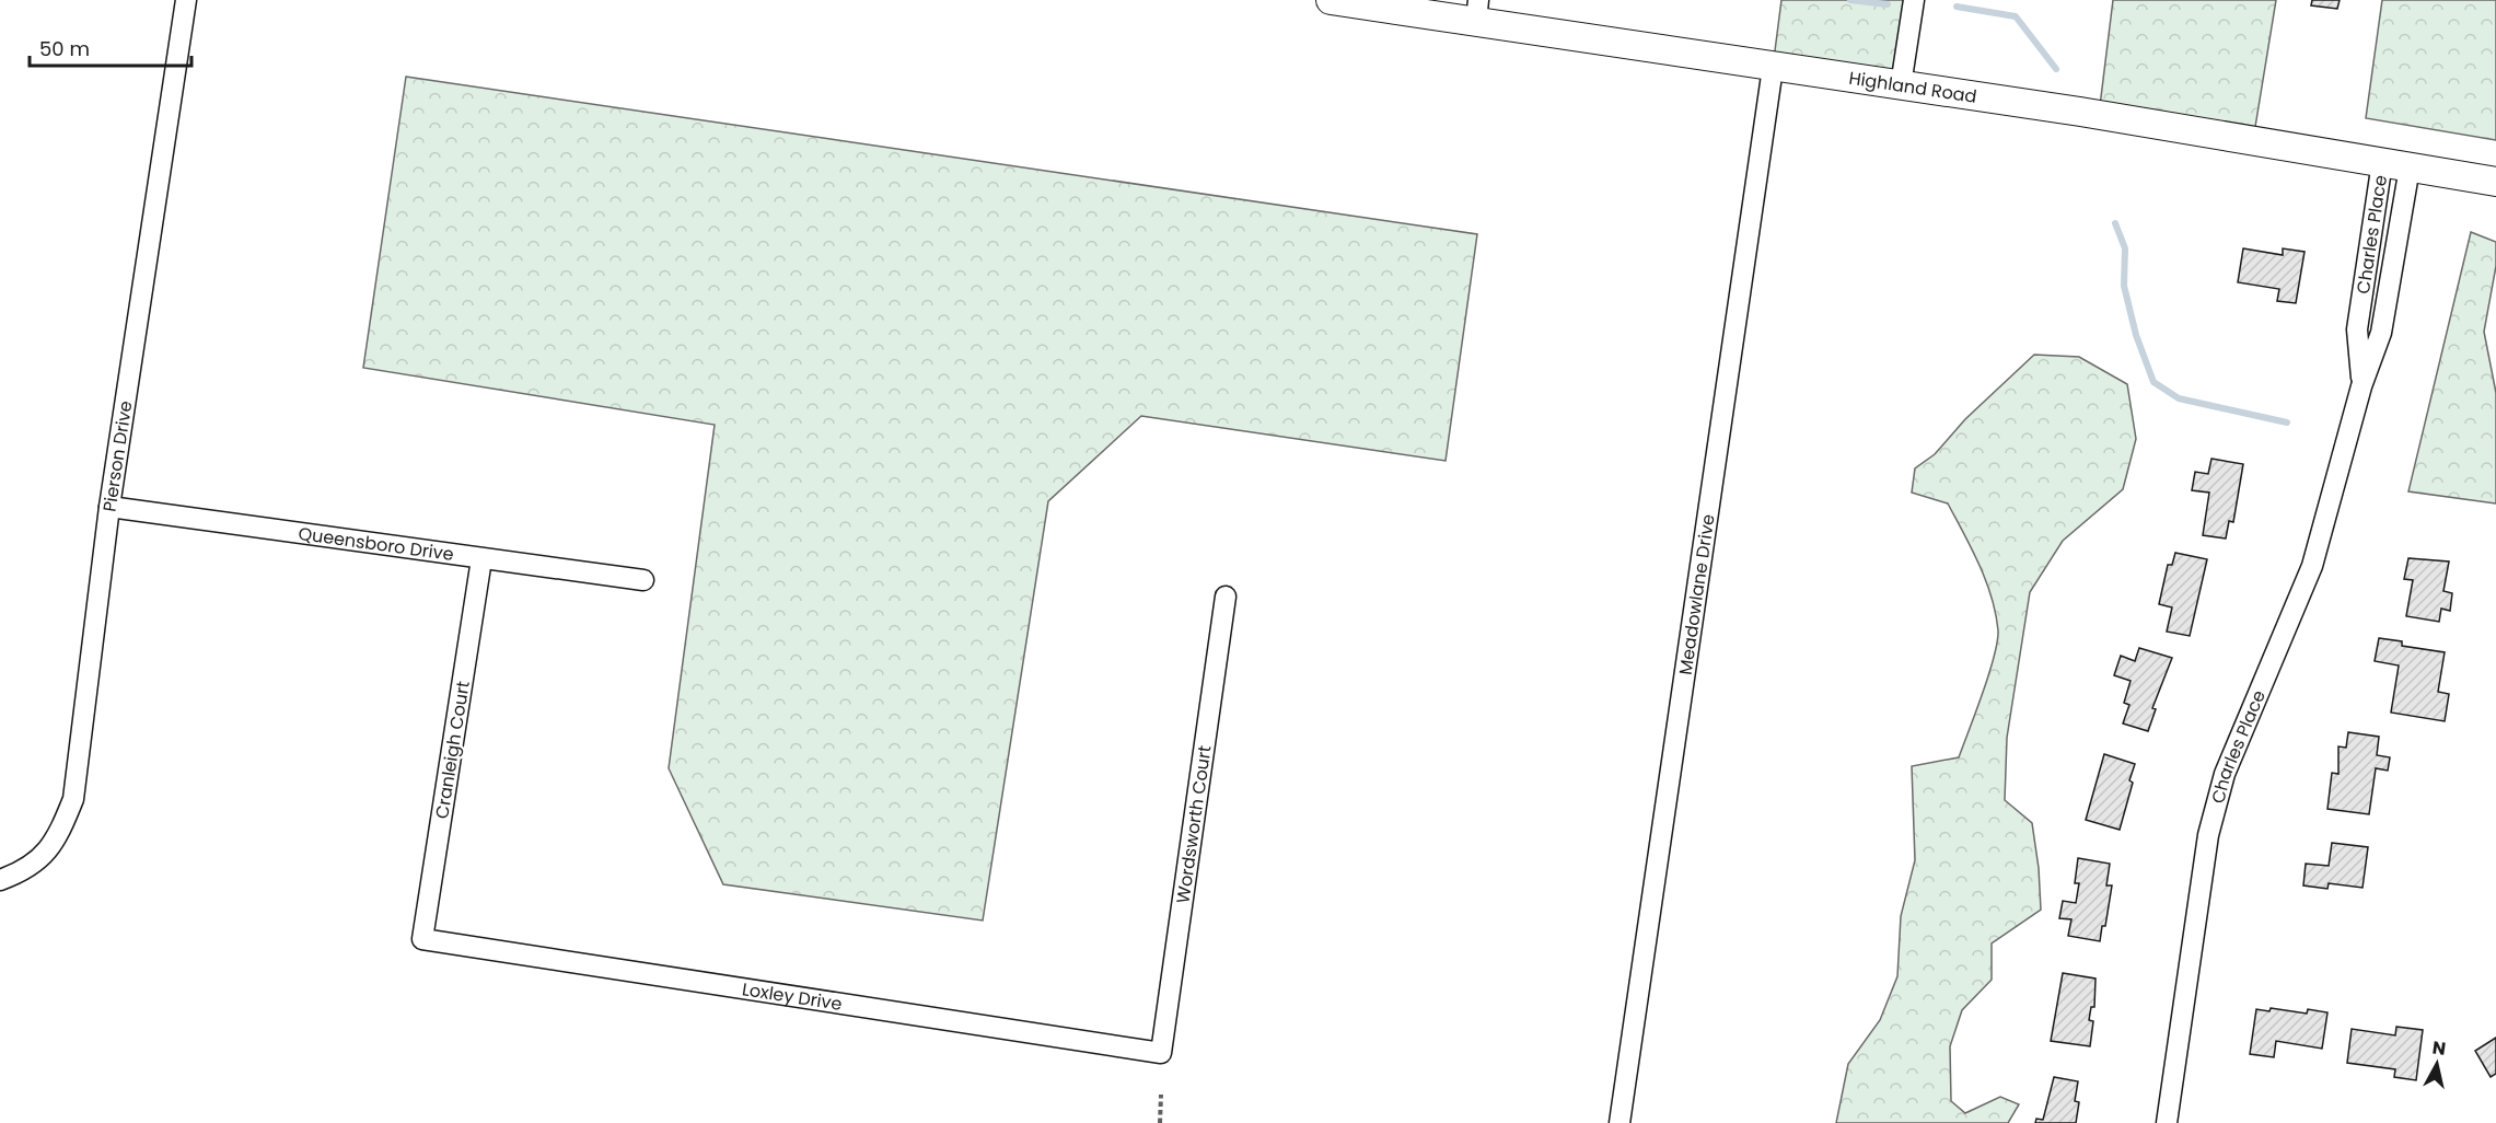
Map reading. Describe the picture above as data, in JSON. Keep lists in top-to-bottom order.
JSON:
{
  "streets": {
    "street": [
      "Highland Road",
      "Charles Place",
      "Pierson Drive",
      "Queensboro Drive",
      "Meadowlane Drive",
      "Cranleigh Court",
      "Wordsworth Court",
      "Loxley Drive"
    ]
  },
  "crossings": [
    ["Highland Road", "Charles Place"],
    ["Highland Road", "Meadowlane Drive"],
    ["Pierson Drive", "Queensboro Drive"],
    ["Queensboro Drive", "Cranleigh Court"],
    ["Cranleigh Court", "Loxley Drive"],
    ["Wordsworth Court", "Loxley Drive"]
  ],
  "scale_bar": "50 m",
  "north": "top"
}
